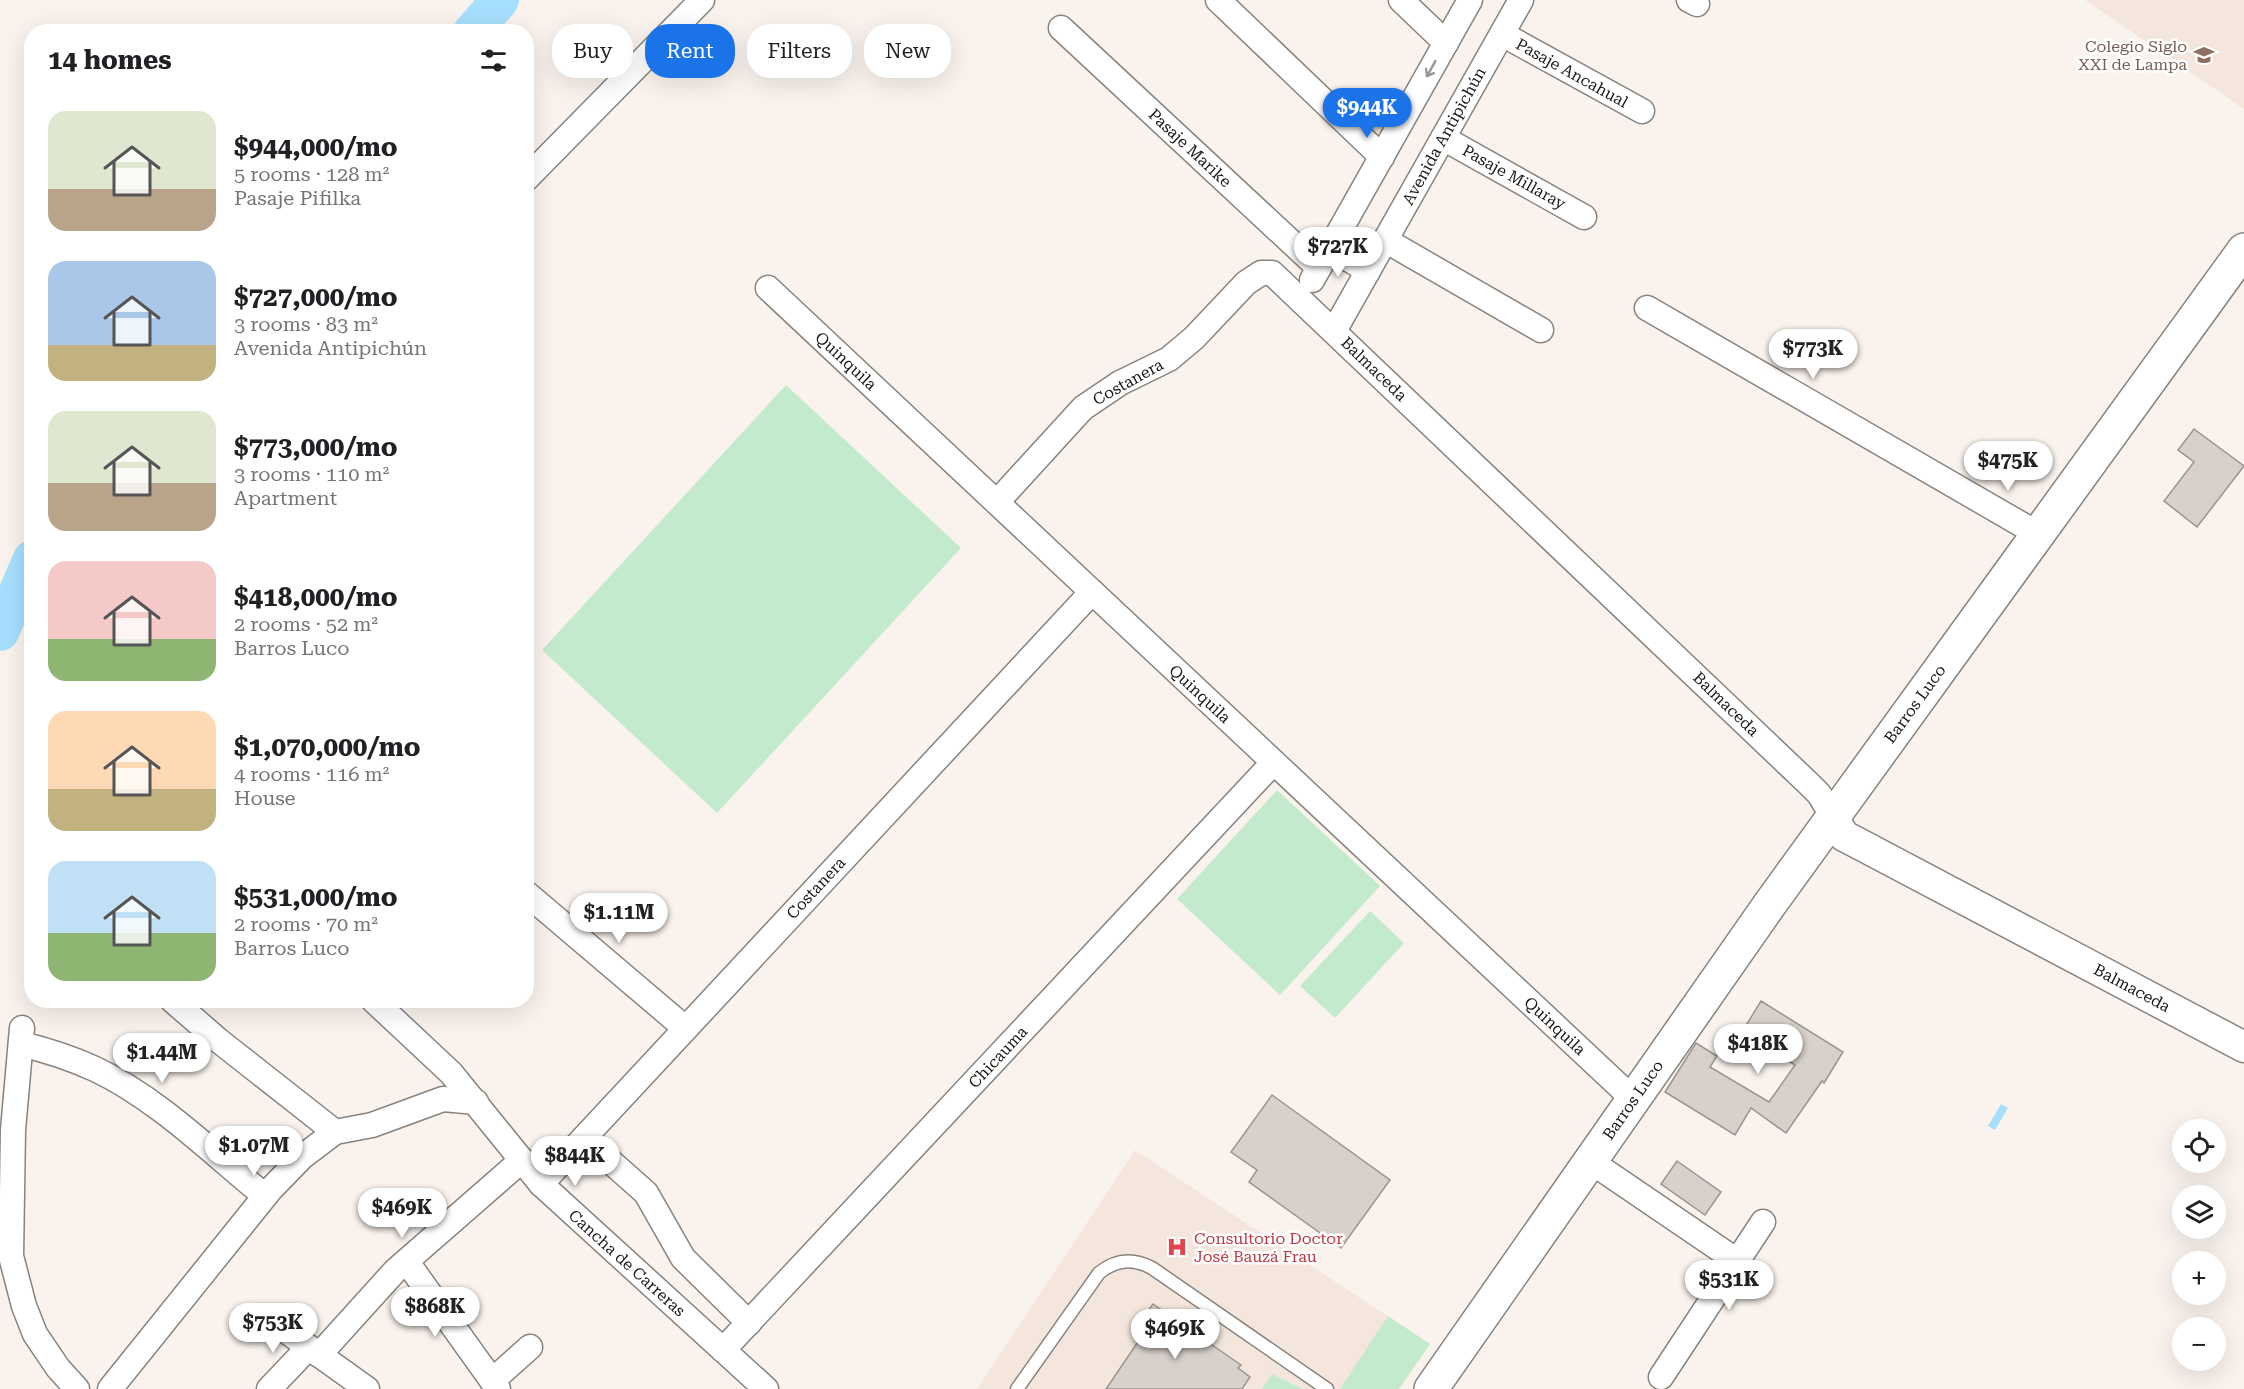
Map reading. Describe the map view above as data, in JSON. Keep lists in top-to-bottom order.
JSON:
{
  "streets": {
    "main road": ["Barros Luco"],
    "street": [
      "Pasaje Ancahual",
      "Avenida Antipichún",
      "Pasaje Marike",
      "Pasaje Millaray",
      "Quinquila",
      "Balmaceda",
      "Costanera",
      "Chicauma",
      "Cancha de Carreras"
    ]
  },
  "crossings": [
    ["Pasaje Ancahual", "Avenida Antipichún"],
    ["Avenida Antipichún", "Pasaje Millaray"],
    ["Avenida Antipichún", "Balmaceda"],
    ["Quinquila", "Costanera"],
    ["Quinquila", "Barros Luco"],
    ["Quinquila", "Chicauma"],
    ["Balmaceda", "Costanera"],
    ["Balmaceda", "Barros Luco"],
    ["Costanera", "Cancha de Carreras"],
    ["Chicauma", "Cancha de Carreras"]
  ],
  "places": {
    "school or university": ["Colegio Siglo XXI de Lampa"],
    "hospital": ["Consultorio Doctor José Bauzá Frau"]
  },
  "page": {
    "chip": [
      "Buy",
      "Rent",
      "Filters",
      "New"
    ],
    "heading": "14 homes",
    "price": [
      "$944K",
      "$727K",
      "$773K",
      "$475K",
      "$1.11M",
      "$418K",
      "$1.44M",
      "$1.07M",
      "$844K",
      "$469K",
      "$531K",
      "$868K",
      "$753K",
      "$469K"
    ],
    "list": [
      {
        "name": "$944,000/mo",
        "note": "5 rooms · 128 m² · Pasaje Pifilka"
      },
      {
        "name": "$727,000/mo",
        "note": "3 rooms · 83 m² · Avenida Antipichún"
      },
      {
        "name": "$773,000/mo",
        "note": "3 rooms · 110 m² · Apartment"
      },
      {
        "name": "$418,000/mo",
        "note": "2 rooms · 52 m² · Barros Luco"
      },
      {
        "name": "$1,070,000/mo",
        "note": "4 rooms · 116 m² · House"
      },
      {
        "name": "$531,000/mo",
        "note": "2 rooms · 70 m² · Barros Luco"
      }
    ],
    "map_buttons": ["+", "−"]
  }
}
